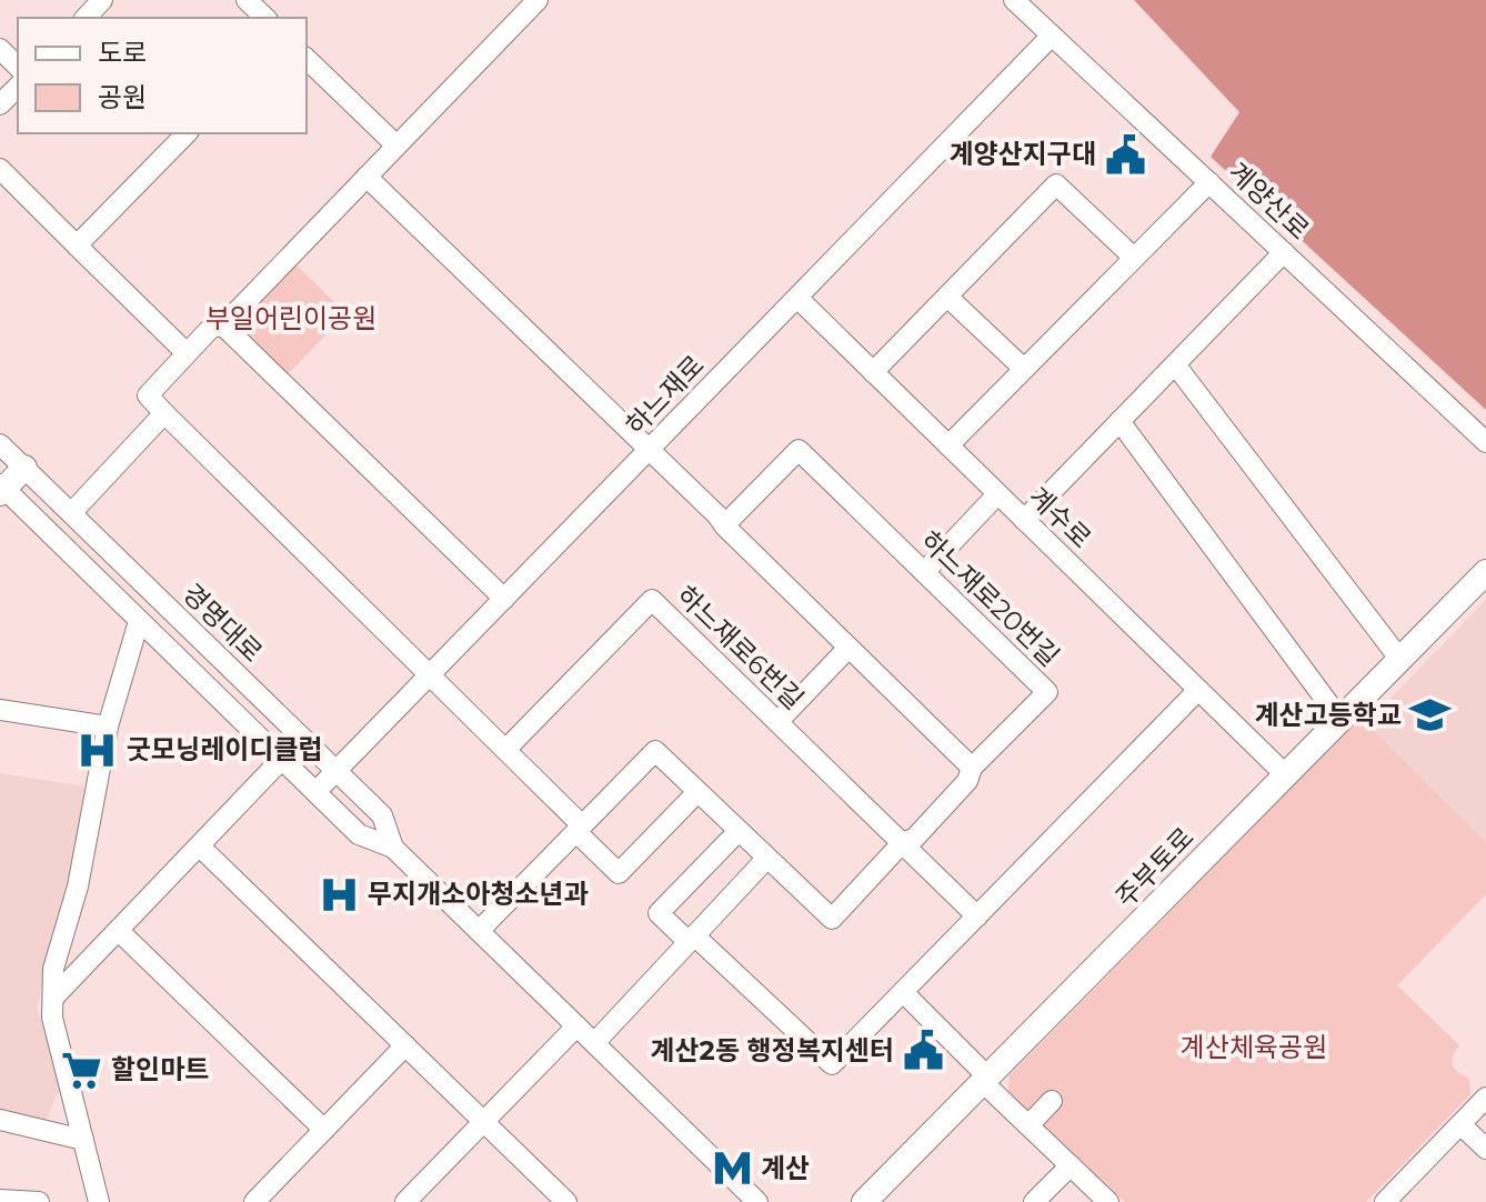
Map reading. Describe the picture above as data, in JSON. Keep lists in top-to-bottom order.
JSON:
{
  "streets": {
    "main road": ["주부토로"],
    "street": [
      "계양산로",
      "하느재로",
      "계수로",
      "하느재로20번길",
      "경명대로",
      "하느재로6번길"
    ]
  },
  "crossings": [
    ["계양산로", "하느재로"],
    ["하느재로", "계수로"],
    ["하느재로", "경명대로"],
    ["계수로", "주부토로"]
  ],
  "parks": ["부일어린이공원", "계산체육공원"],
  "places": {
    "public building": ["계양산지구대", "계산2동 행정복지센터"],
    "school or university": ["계산고등학교"],
    "hospital": ["굿모닝레이디클럽", "무지개소아청소년과"],
    "supermarket": ["할인마트"],
    "metro station": ["계산"]
  },
  "legend": ["도로", "공원"]
}
